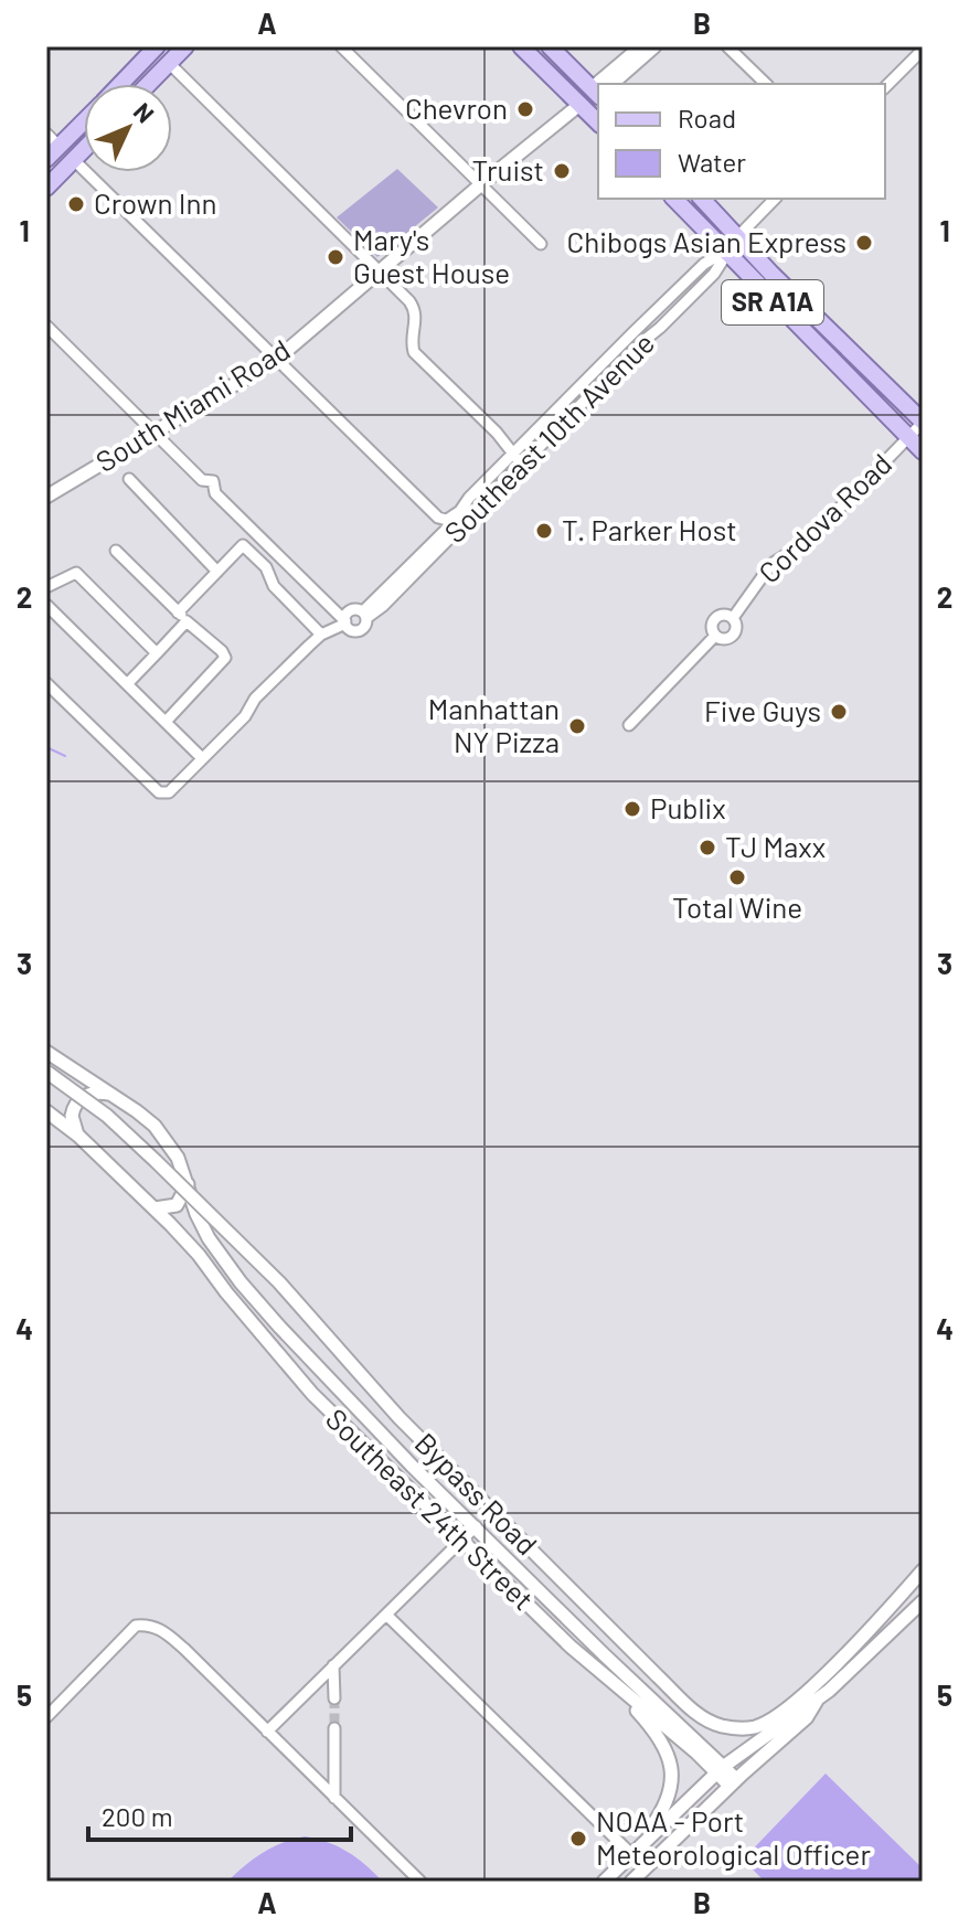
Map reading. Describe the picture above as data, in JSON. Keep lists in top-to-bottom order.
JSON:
{
  "streets": {
    "main road": ["SR A1A"],
    "street": [
      "South Miami Road",
      "Southeast 10th Avenue",
      "Cordova Road",
      "Bypass Road",
      "Southeast 24th Street"
    ]
  },
  "crossings": [
    ["SR A1A", "Southeast 10th Avenue"],
    ["SR A1A", "Cordova Road"]
  ],
  "places": [
    "Chevron",
    "Truist",
    "Crown Inn",
    "Chibogs Asian Express",
    "Mary's Guest House",
    "T. Parker Host",
    "Five Guys",
    "Manhattan NY Pizza",
    "Publix",
    "TJ Maxx",
    "Total Wine",
    "NOAA - Port Meteorological Officer"
  ],
  "legend": ["Road", "Water"],
  "scale_bar": "200 m",
  "north": "top right",
  "grid": {
    "columns": ["A", "B"],
    "rows": [
      "1",
      "2",
      "3",
      "4",
      "5"
    ]
  }
}
